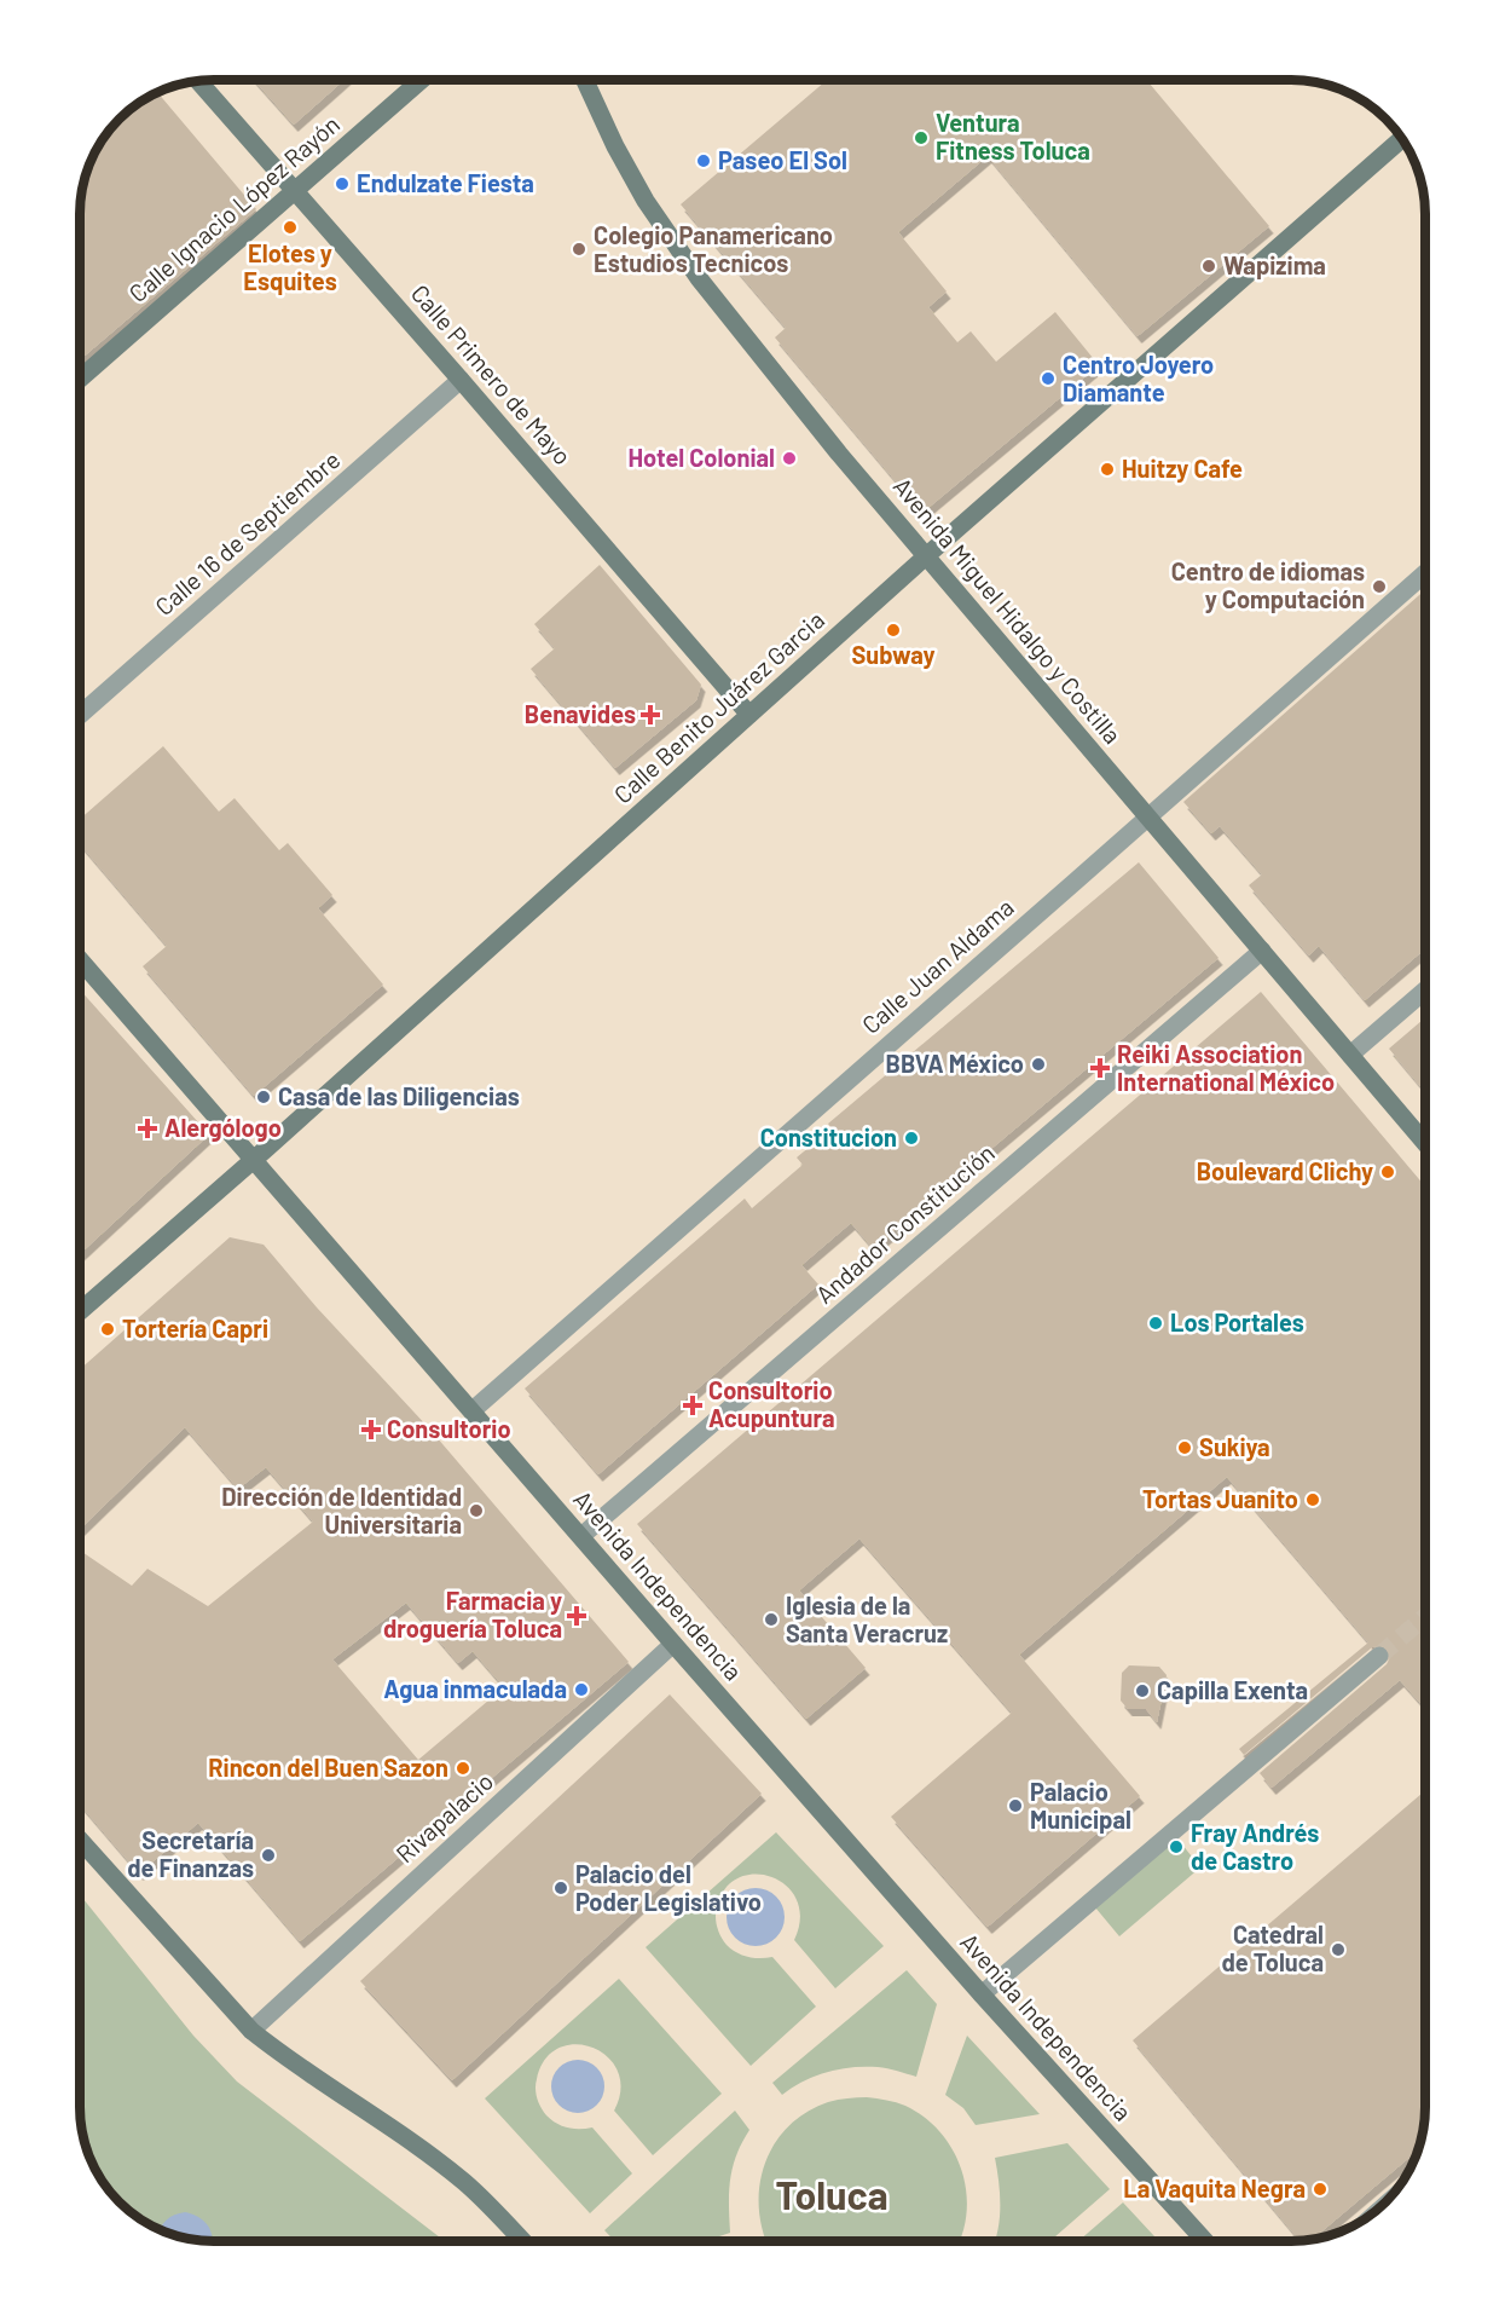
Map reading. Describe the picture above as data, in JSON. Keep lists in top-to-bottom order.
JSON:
{
  "streets": {
    "main road": [
      "Calle Ignacio López Rayón",
      "Calle Primero de Mayo",
      "Avenida Miguel Hidalgo y Costilla",
      "Calle Benito Juárez Garcia",
      "Avenida Independencia"
    ],
    "street": [
      "Calle 16 de Septiembre",
      "Calle Juan Aldama",
      "Andador Constitución",
      "Rivapalacio"
    ]
  },
  "crossings": [
    ["Calle Ignacio López Rayón", "Calle Primero de Mayo"],
    ["Calle Primero de Mayo", "Calle 16 de Septiembre"],
    ["Calle Primero de Mayo", "Calle Benito Juárez Garcia"],
    ["Avenida Miguel Hidalgo y Costilla", "Calle Benito Juárez Garcia"],
    ["Avenida Miguel Hidalgo y Costilla", "Calle Juan Aldama"],
    ["Avenida Miguel Hidalgo y Costilla", "Andador Constitución"],
    ["Calle Benito Juárez Garcia", "Avenida Independencia"],
    ["Calle Juan Aldama", "Avenida Independencia"],
    ["Andador Constitución", "Avenida Independencia"],
    ["Avenida Independencia", "Rivapalacio"]
  ],
  "districts": ["Toluca"],
  "places": {
    "other": [
      "Ventura Fitness Toluca",
      "Paseo El Sol",
      "Endulzate Fiesta",
      "Elotes y Esquites",
      "Colegio Panamericano Estudios Tecnicos",
      "Wapizima",
      "Centro Joyero Diamante",
      "Hotel Colonial",
      "Huitzy Cafe",
      "Centro de idiomas y Computación",
      "Subway",
      "BBVA México",
      "Casa de las Diligencias",
      "Constitucion",
      "Boulevard Clichy",
      "Los Portales",
      "Tortería Capri",
      "Sukiya",
      "Tortas Juanito",
      "Dirección de Identidad Universitaria",
      "Iglesia de la Santa Veracruz",
      "Agua inmaculada",
      "Capilla Exenta",
      "Rincon del Buen Sazon",
      "Palacio Municipal",
      "Fray Andrés de Castro",
      "Secretaría de Finanzas",
      "Palacio del Poder Legislativo",
      "Catedral de Toluca",
      "La Vaquita Negra"
    ],
    "health": [
      "Benavides",
      "Reiki Association International México",
      "Alergólogo",
      "Consultorio Acupuntura",
      "Consultorio",
      "Farmacia y droguería Toluca"
    ]
  }
}
